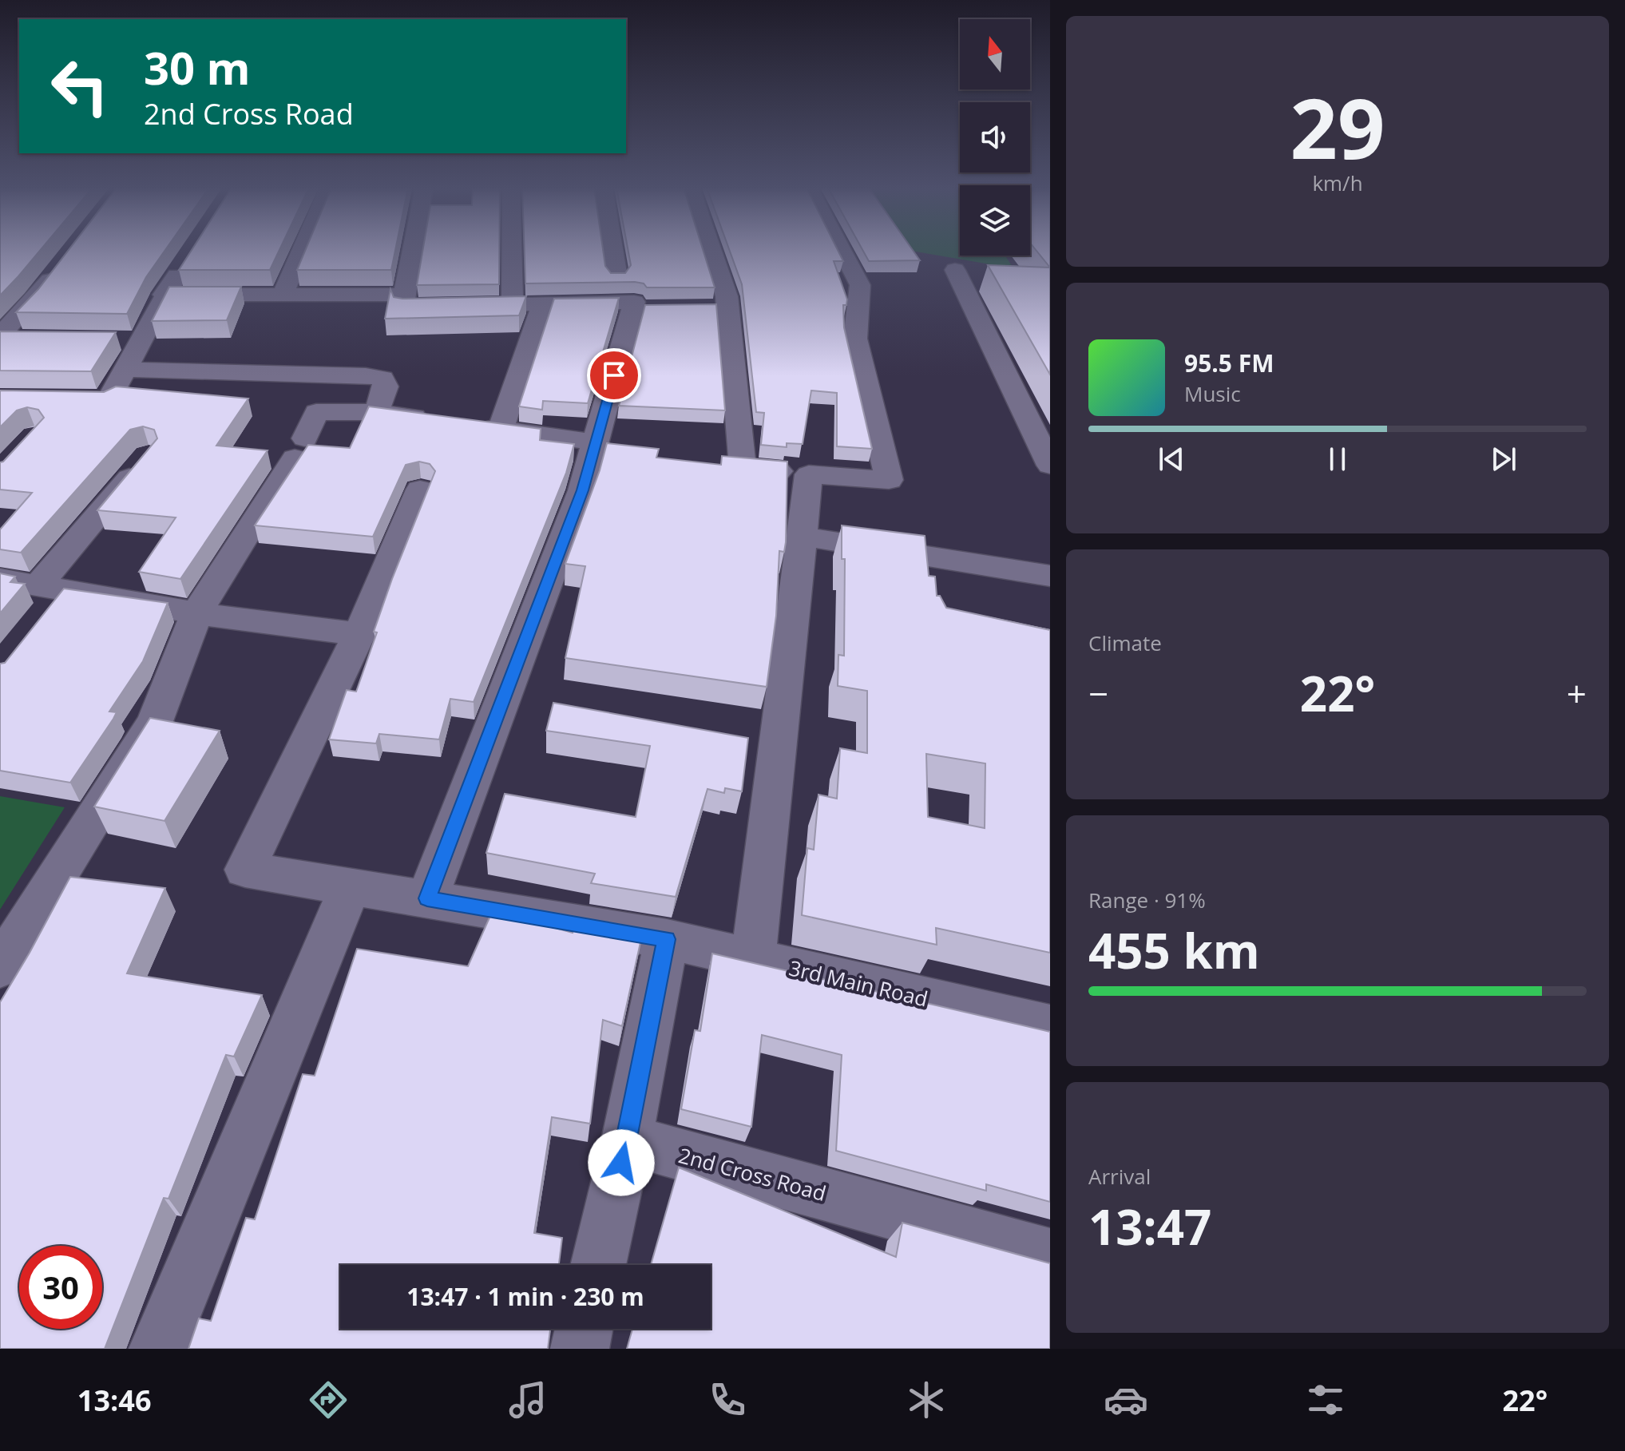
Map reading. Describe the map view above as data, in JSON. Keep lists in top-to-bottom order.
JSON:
{
  "streets": {
    "street": ["3rd Main Road", "2nd Cross Road"]
  },
  "north": "top",
  "page": {
    "tile": [
      ["29", "km/h"],
      "Climate",
      ["Range · 91%", "455 km"],
      ["Arrival", "13:47"]
    ],
    "turn": ["30 m", "2nd Cross Road"],
    "song": ["95.5 FM", "Music"],
    "heat": ["−", "22°", "+"],
    "limit": "30",
    "trip": "13:47 · 1 min · 230 m",
    "tabs": ["13:46", "22°"]
  }
}
